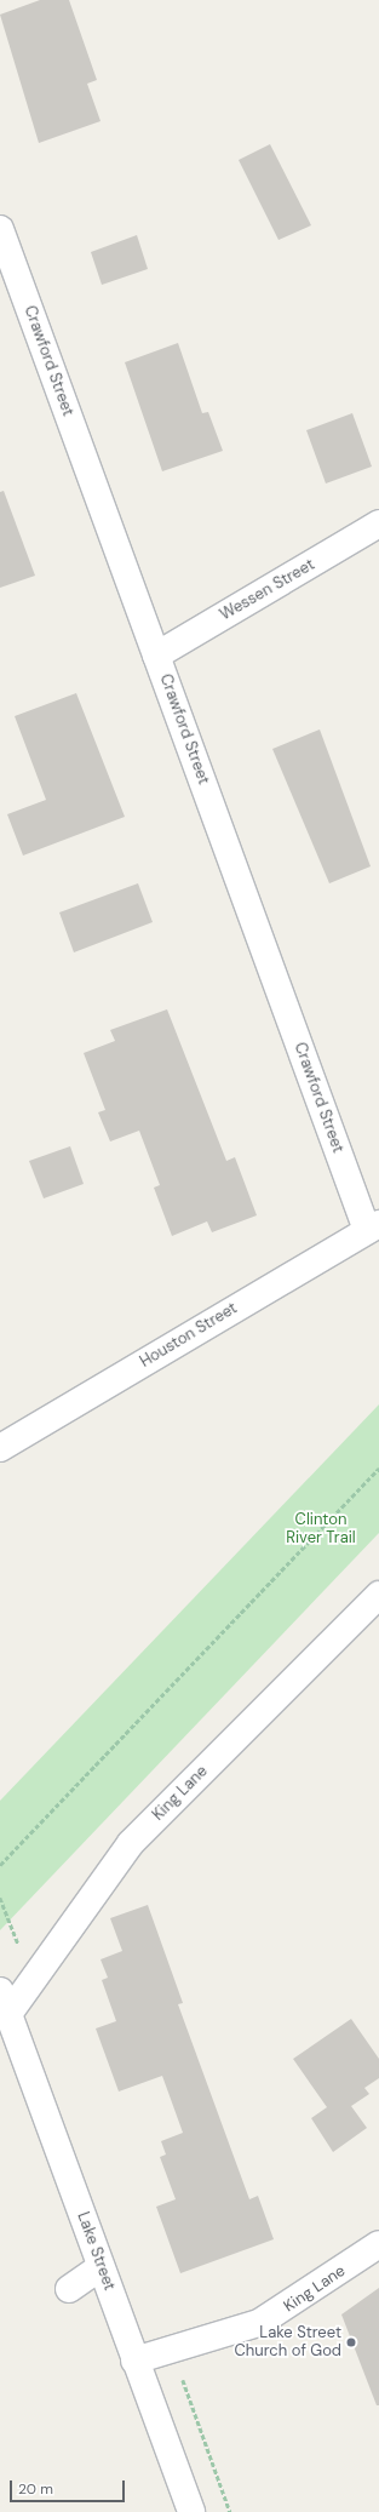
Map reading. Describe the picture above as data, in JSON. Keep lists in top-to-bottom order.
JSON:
{
  "streets": {
    "street": [
      "Crawford Street",
      "Wessen Street",
      "Houston Street",
      "King Lane",
      "Lake Street"
    ]
  },
  "crossings": [
    ["Crawford Street", "Wessen Street"],
    ["Crawford Street", "Houston Street"],
    ["King Lane", "Lake Street"]
  ],
  "parks": ["Clinton River Trail"],
  "places": ["Lake Street Church of God"],
  "scale_bar": "20 m"
}
